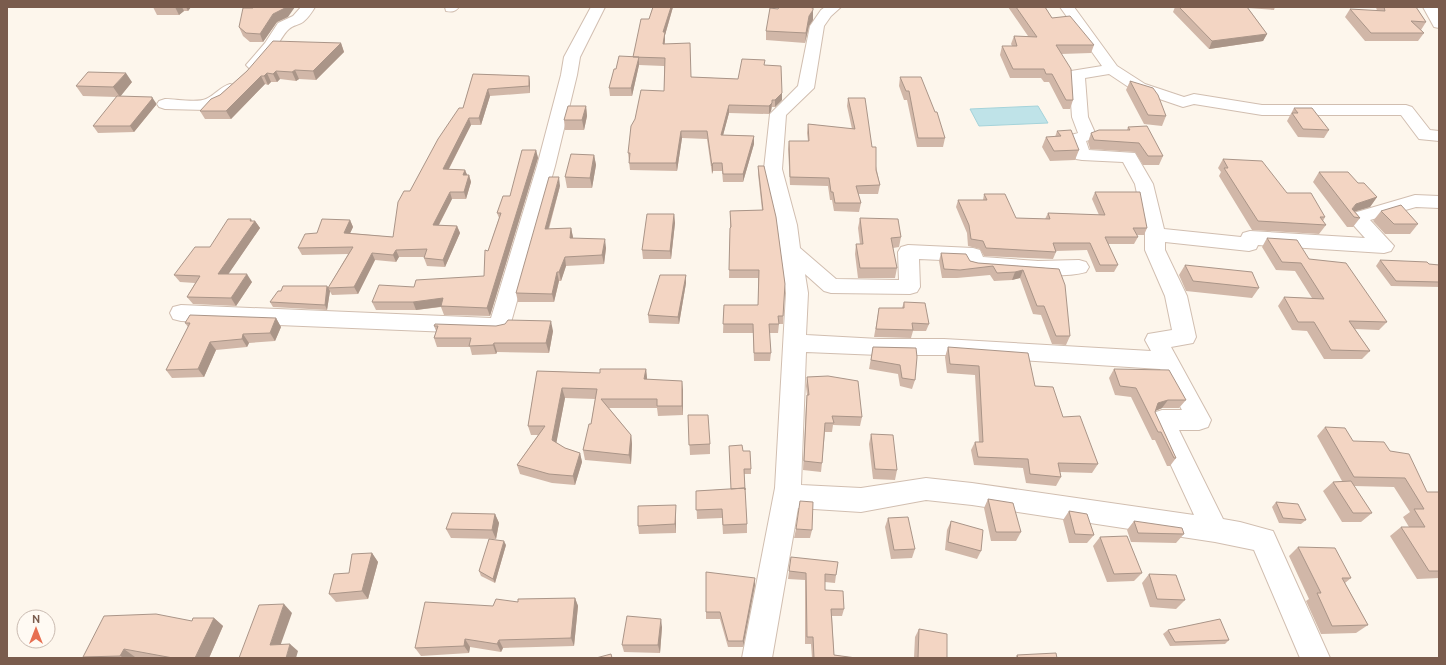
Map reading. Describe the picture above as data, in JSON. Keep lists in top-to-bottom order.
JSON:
{
  "north": "top"
}
